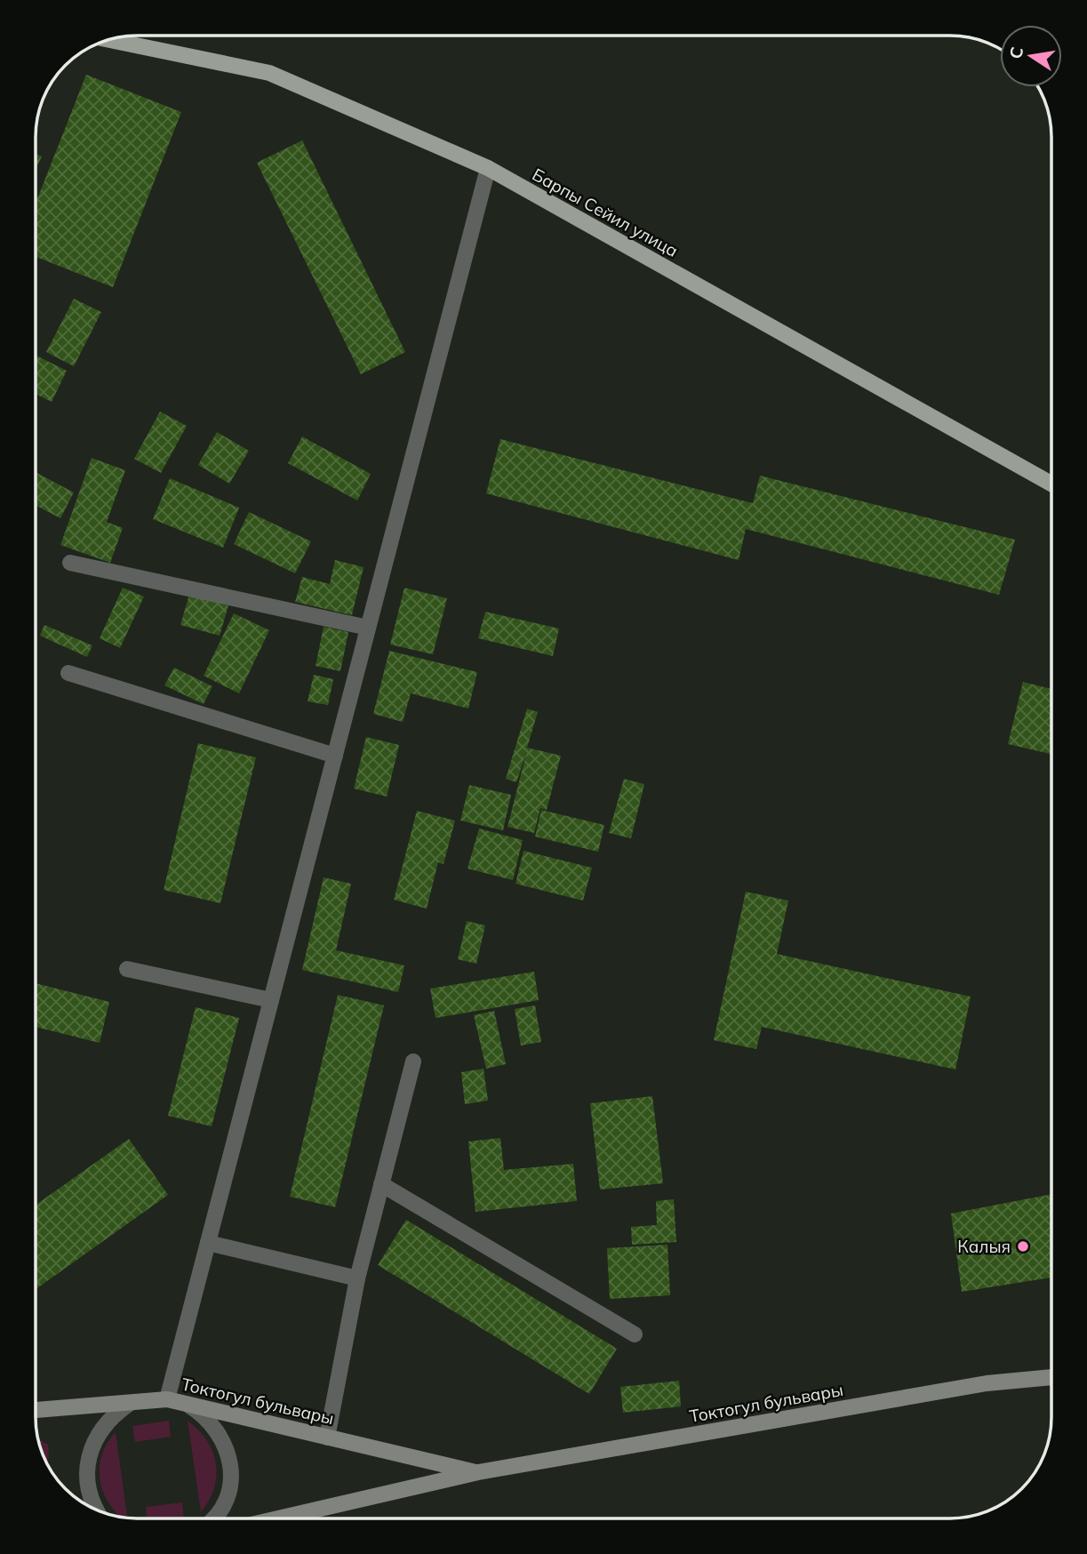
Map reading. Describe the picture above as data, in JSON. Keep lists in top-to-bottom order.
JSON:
{
  "streets": {
    "main road": ["Барпы Сейил улица"],
    "street": ["Токтогул бульвары"]
  },
  "places": ["Калыя"],
  "north": "left"
}
